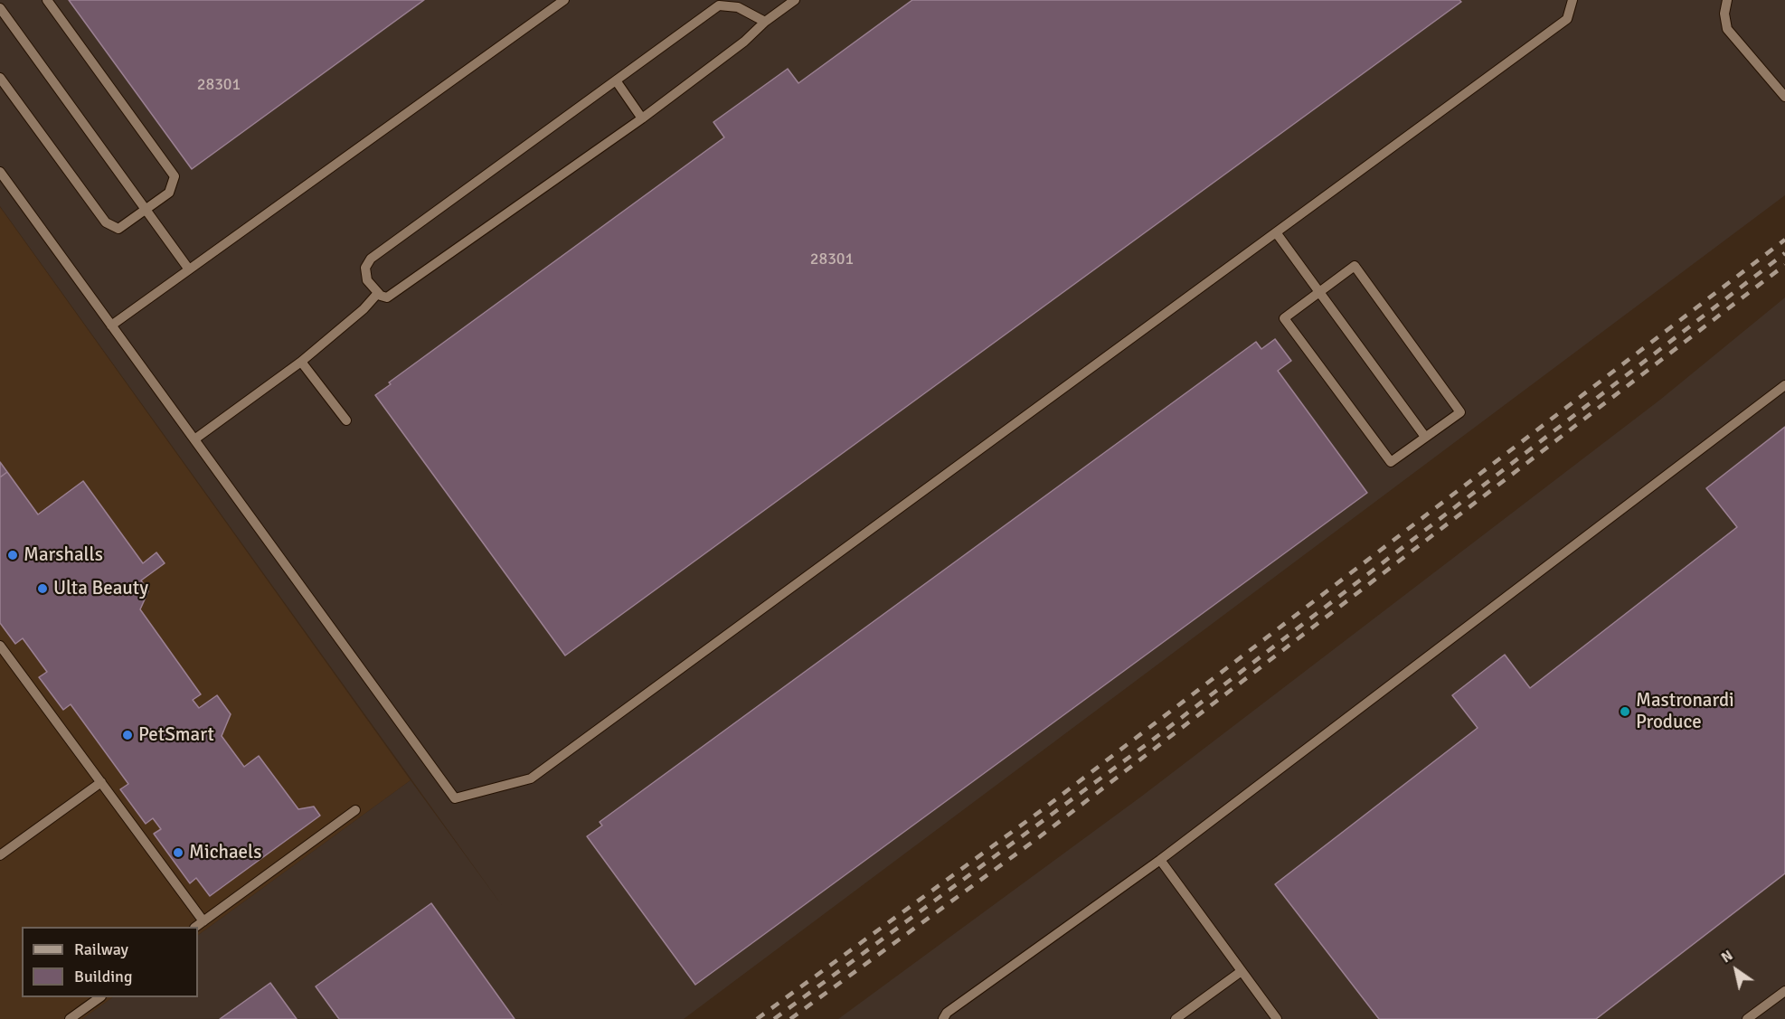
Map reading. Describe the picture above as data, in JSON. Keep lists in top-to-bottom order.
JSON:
{
  "places": [
    "Marshalls",
    "Ulta Beauty",
    "Mastronardi Produce",
    "PetSmart",
    "Michaels"
  ],
  "house_numbers": ["28301", "28301"],
  "legend": ["Railway", "Building"],
  "north": "top left"
}
